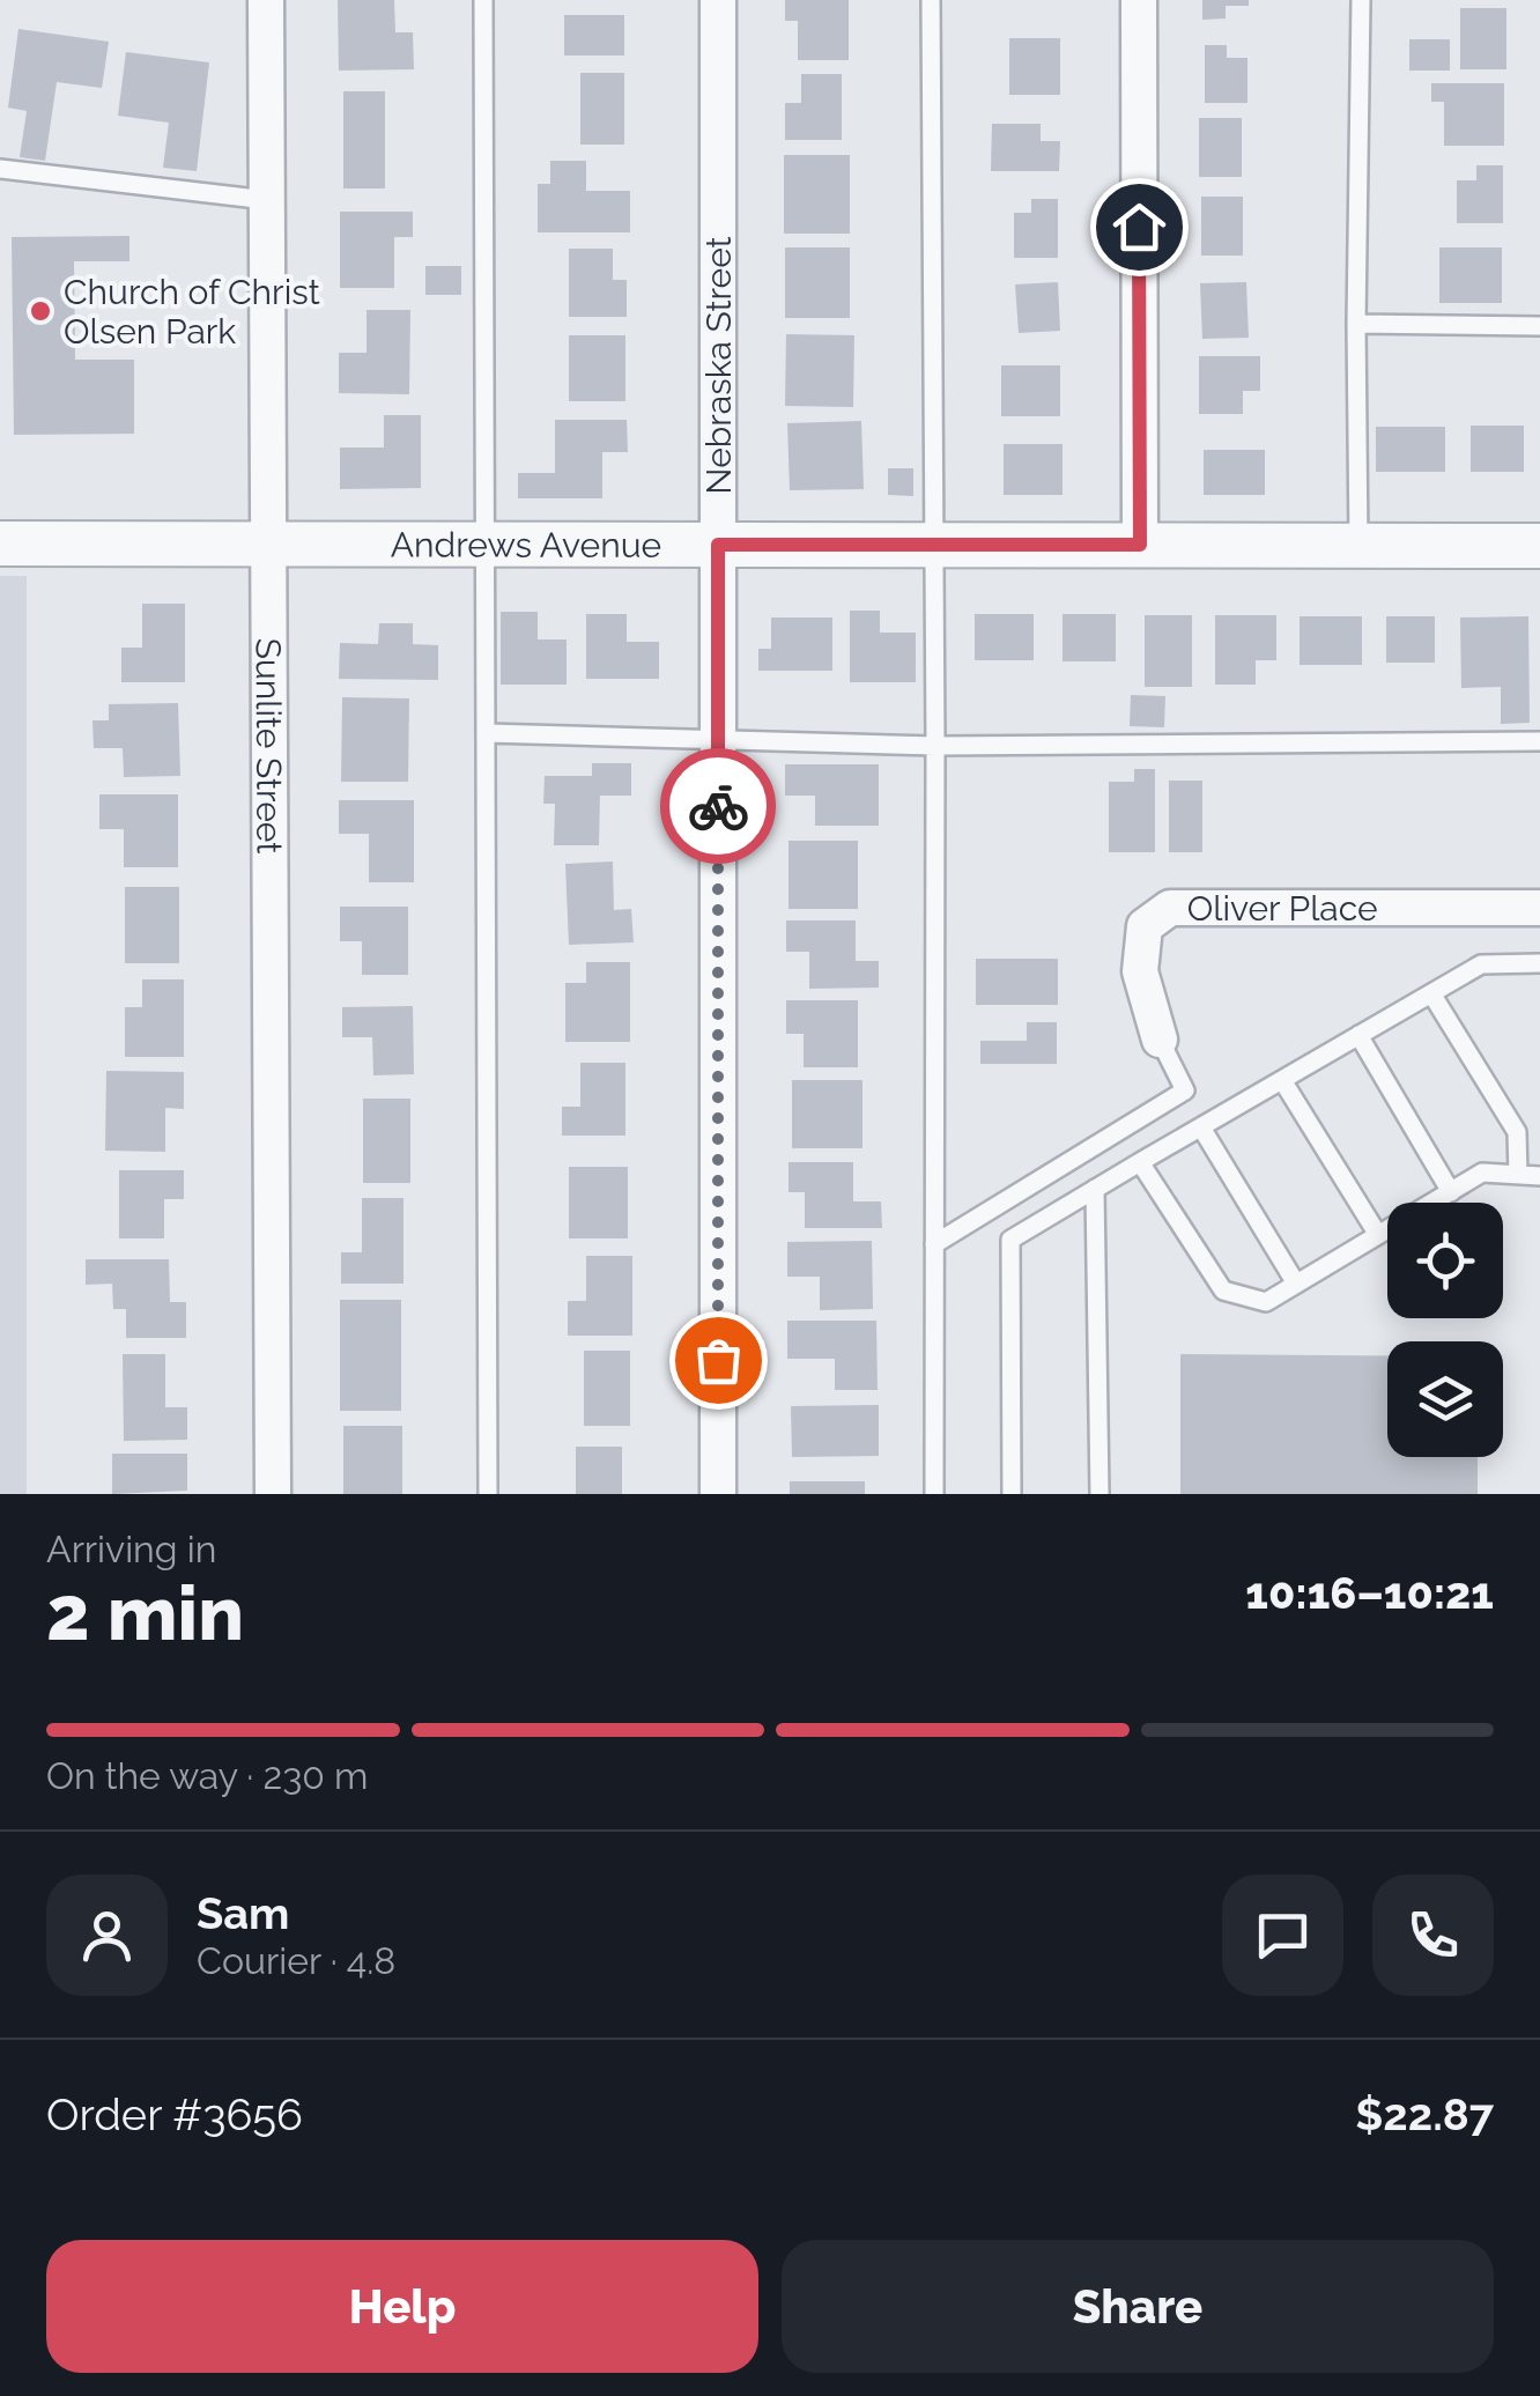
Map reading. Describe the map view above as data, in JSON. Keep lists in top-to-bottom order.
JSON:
{
  "streets": {
    "street": [
      "Nebraska Street",
      "Andrews Avenue",
      "Sunlite Street",
      "Oliver Place"
    ]
  },
  "crossings": [
    ["Nebraska Street", "Andrews Avenue"],
    ["Andrews Avenue", "Sunlite Street"]
  ],
  "places": ["Church of Christ Olsen Park"],
  "page": {
    "heading": ["2 min", "Arriving in", "10:16–10:21"],
    "panel": [
      "Sam",
      "Courier · 4.8",
      "Order #3656",
      "$22.87"
    ],
    "bar": "On the way · 230 m",
    "buttons": ["Help", "Share"]
  }
}
